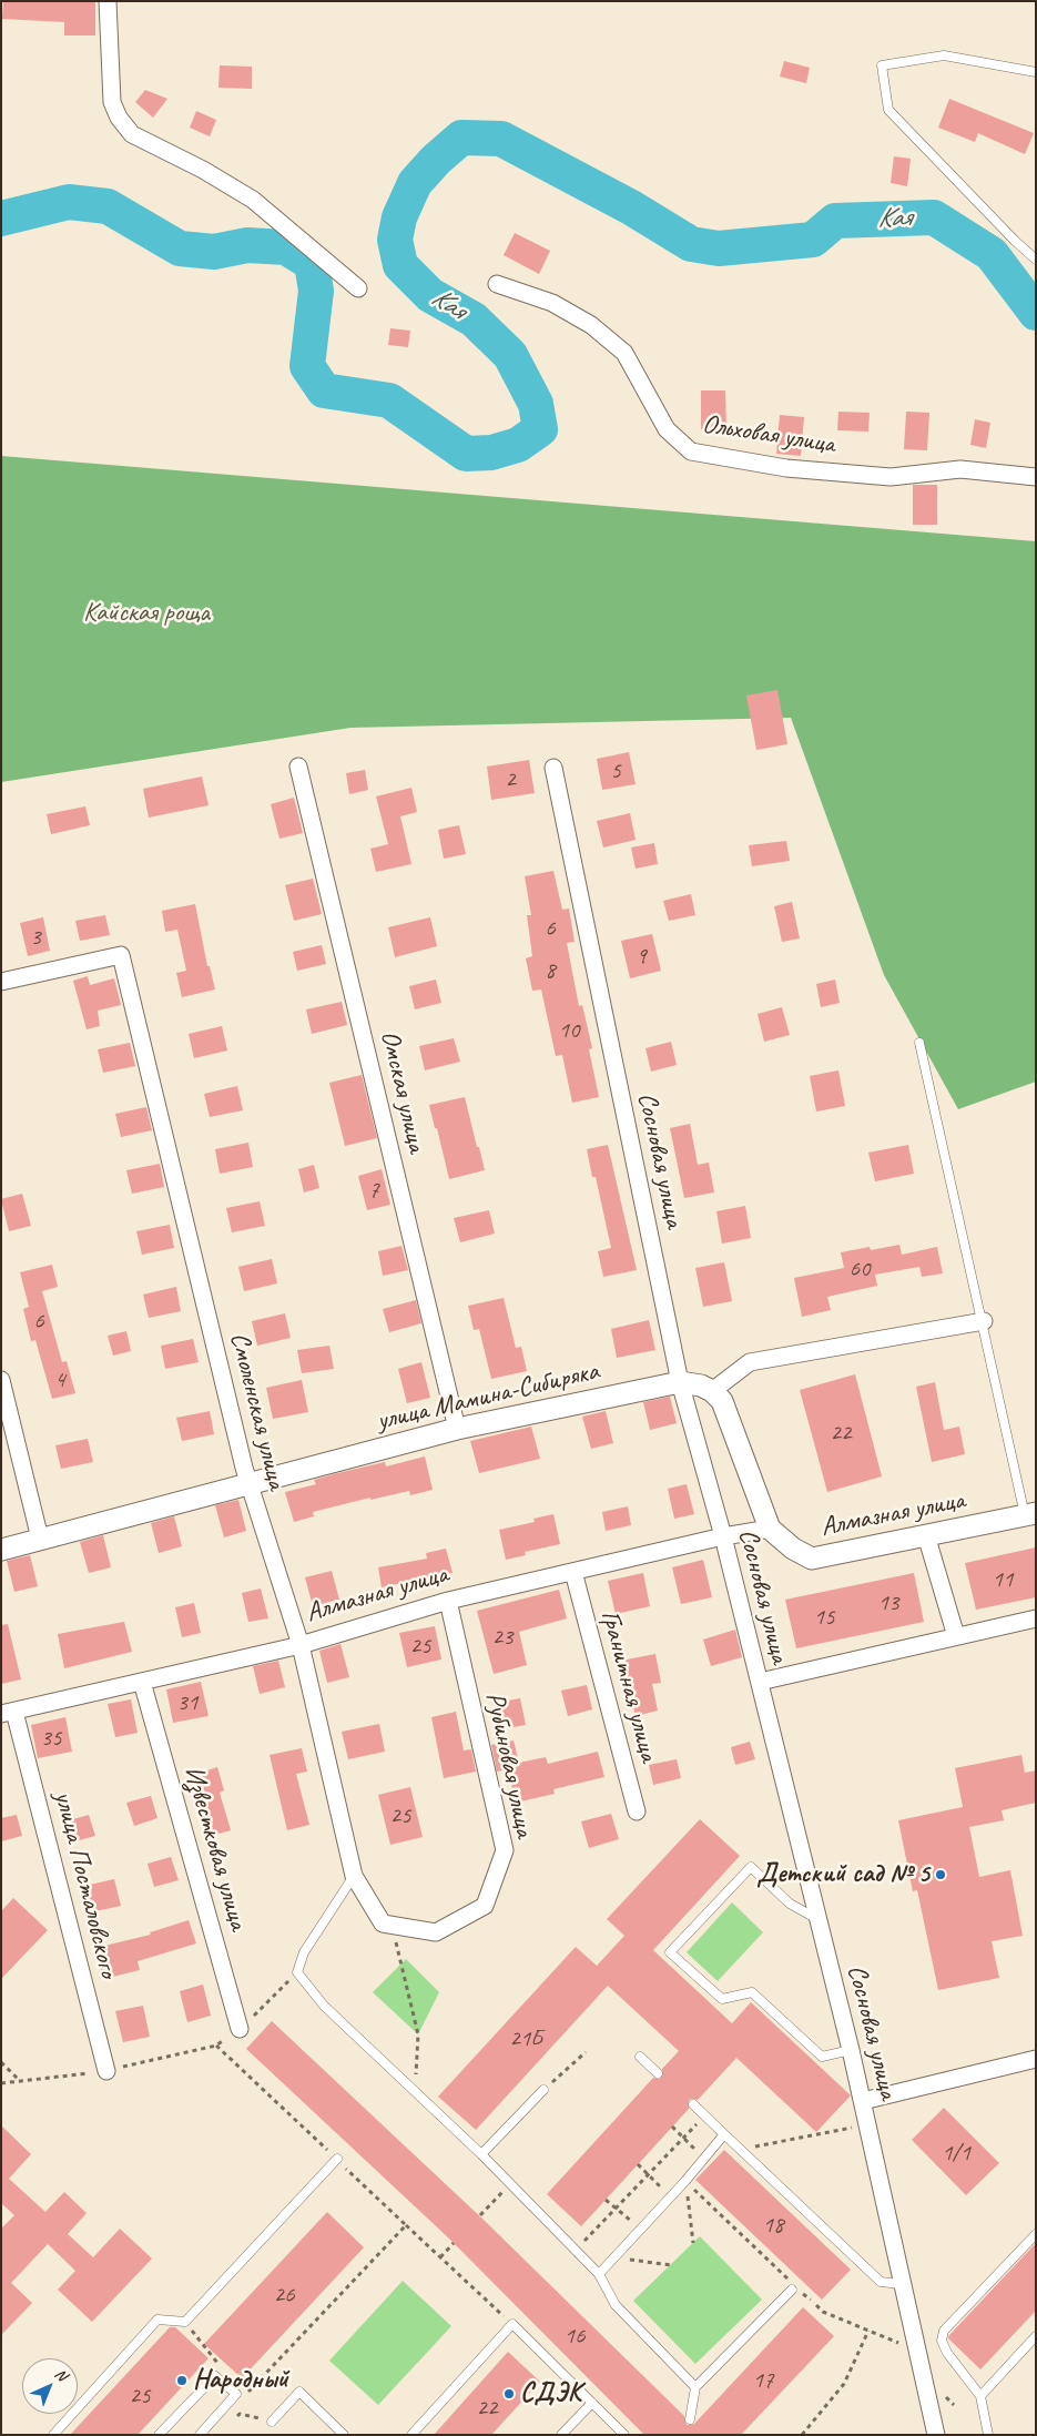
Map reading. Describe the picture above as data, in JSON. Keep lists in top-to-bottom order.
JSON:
{
  "streets": {
    "street": [
      "Ольховая улица",
      "Омская улица",
      "Сосновая улица",
      "улица Мамина-Сибиряка",
      "Смоленская улица",
      "Алмазная улица",
      "Гранитная улица",
      "Рубиновая улица",
      "Известковая улица",
      "улица Посталовского"
    ]
  },
  "crossings": [
    ["Омская улица", "улица Мамина-Сибиряка"],
    ["Сосновая улица", "улица Мамина-Сибиряка"],
    ["Сосновая улица", "Алмазная улица"],
    ["улица Мамина-Сибиряка", "Смоленская улица"],
    ["улица Мамина-Сибиряка", "Алмазная улица"],
    ["Смоленская улица", "Алмазная улица"],
    ["Алмазная улица", "Гранитная улица"],
    ["Алмазная улица", "Рубиновая улица"],
    ["Алмазная улица", "Известковая улица"],
    ["Алмазная улица", "улица Посталовского"]
  ],
  "water": ["Кая"],
  "parks": ["Кайская роща"],
  "places": ["Детский сад № 5", "Народный", "СДЭК"],
  "house_numbers": [
    "5",
    "2",
    "6",
    "3",
    "9",
    "8",
    "10",
    "7",
    "60",
    "6",
    "4",
    "22",
    "11",
    "13",
    "15",
    "23",
    "25",
    "31",
    "35",
    "25",
    "21Б",
    "1/1",
    "18",
    "26",
    "16",
    "17",
    "25",
    "22"
  ],
  "north": "top right"
}
